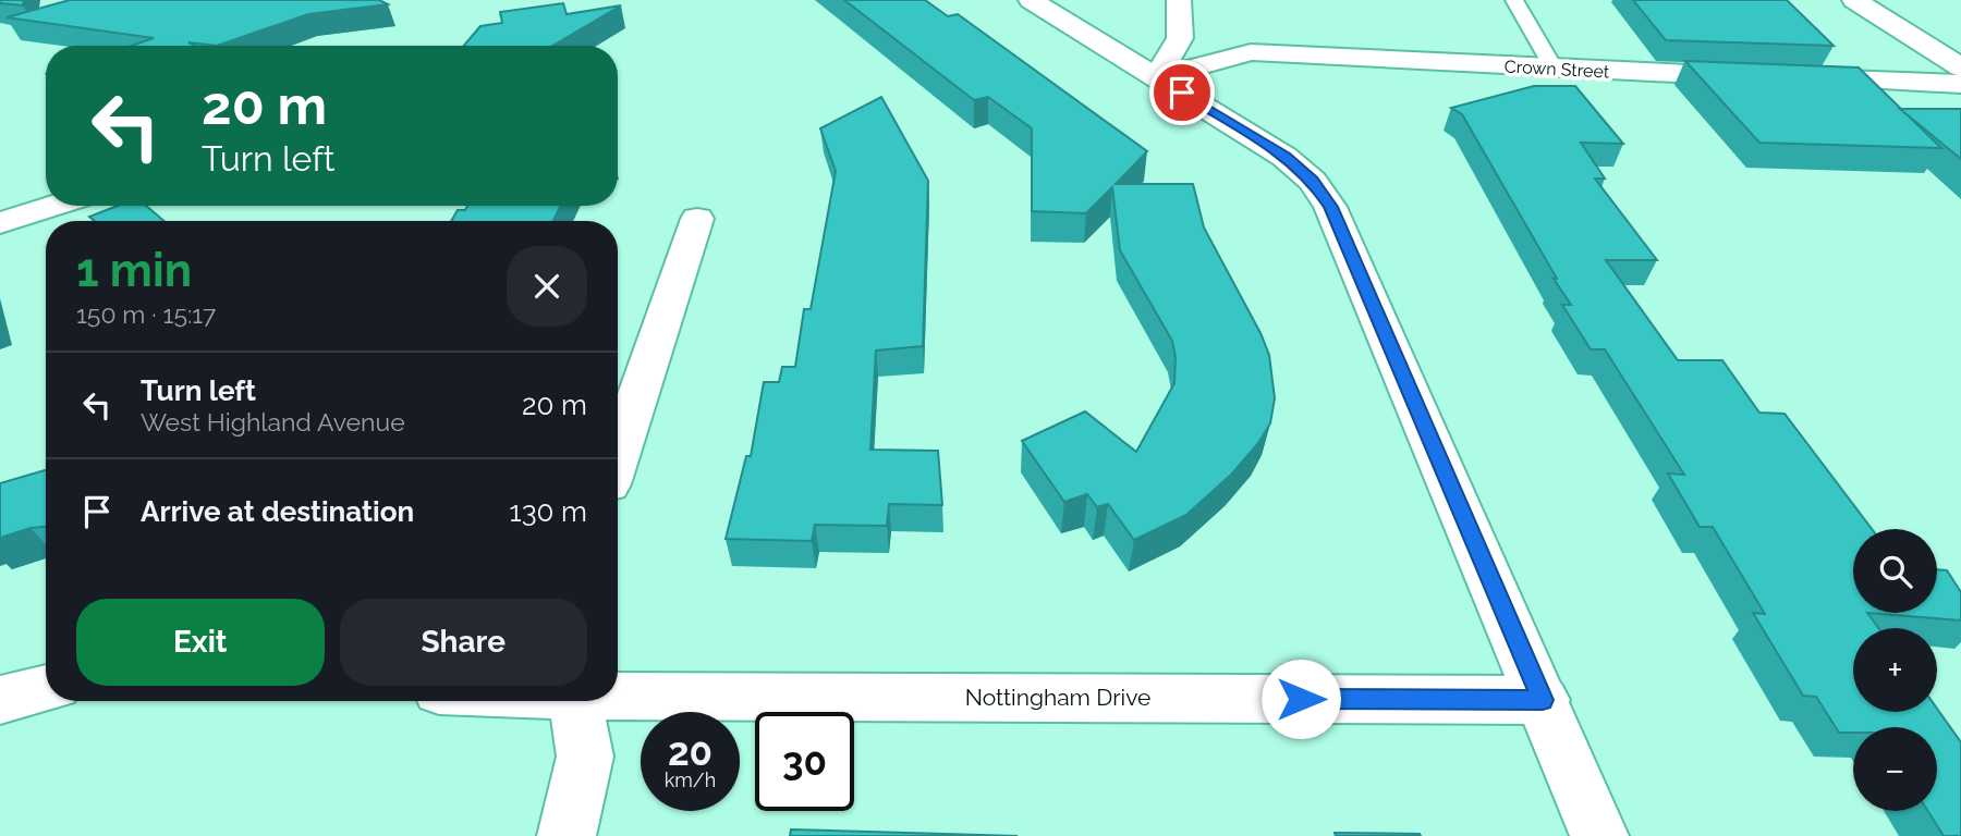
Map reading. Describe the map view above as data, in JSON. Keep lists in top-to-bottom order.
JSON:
{
  "streets": {
    "street": ["Crown Street", "Nottingham Drive"]
  },
  "page": {
    "turn": ["20 m", "Turn left"],
    "heading": ["1 min", "150 m · 15:17"],
    "list": [
      {
        "name": "Turn left",
        "note": "West Highland Avenue",
        "value": "20 m"
      },
      {
        "name": "Arrive at destination",
        "value": "130 m"
      }
    ],
    "map_buttons": ["+", "−"],
    "buttons": ["Exit", "Share"],
    "speed": "20 km/h",
    "limit": "30"
  }
}
